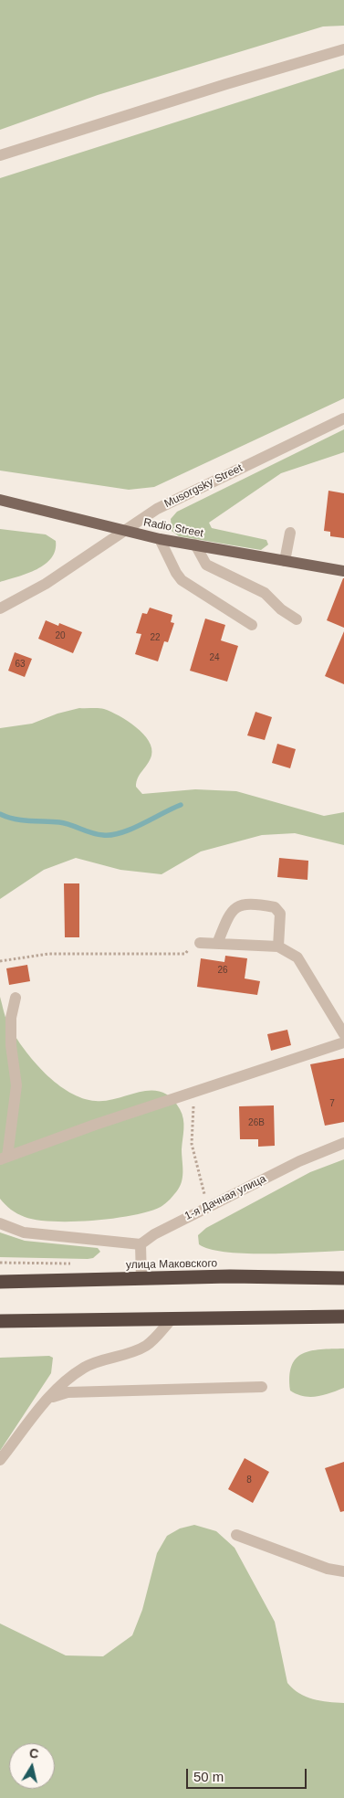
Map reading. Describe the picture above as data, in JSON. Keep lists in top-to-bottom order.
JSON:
{
  "streets": {
    "highway": ["улица Маковского"],
    "main road": ["Radio Street"],
    "lane": ["Musorgsky Street", "1-я Дачная улица"]
  },
  "crossings": [
    ["Musorgsky Street", "Radio Street"]
  ],
  "house_numbers": [
    "20",
    "22",
    "24",
    "63",
    "26",
    "7",
    "26В",
    "8"
  ],
  "scale_bar": "50 m",
  "north": "top"
}
